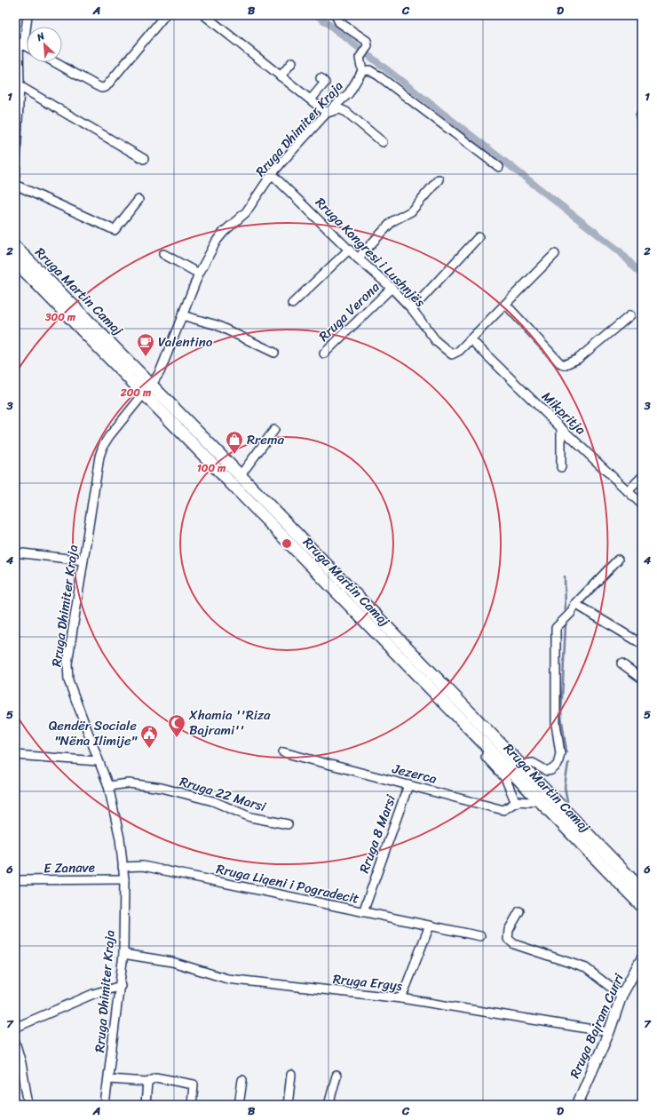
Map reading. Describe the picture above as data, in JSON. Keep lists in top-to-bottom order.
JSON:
{
  "streets": {
    "highway": ["Rruga Martin Camaj"],
    "main road": ["Rruga Bajram Curri"],
    "street": [
      "Rruga Dhimiter Kraja",
      "Rruga Kongresi i Lushnjës",
      "Rruga Verona",
      "Mikpritja",
      "Jezerca",
      "Rruga 22 Marsi",
      "Rruga 8 Marsi",
      "E Zanave",
      "Rruga Liqeni i Pogradecit",
      "Rruga Ergys"
    ]
  },
  "crossings": [
    ["Rruga Dhimiter Kraja", "Rruga Kongresi i Lushnjës"],
    ["Rruga Dhimiter Kraja", "Rruga Martin Camaj"],
    ["Rruga Dhimiter Kraja", "Rruga 22 Marsi"],
    ["Rruga Dhimiter Kraja", "E Zanave"],
    ["Rruga Dhimiter Kraja", "Rruga Liqeni i Pogradecit"],
    ["Rruga Dhimiter Kraja", "Rruga Ergys"],
    ["Rruga Kongresi i Lushnjës", "Rruga Verona"],
    ["Rruga Kongresi i Lushnjës", "Mikpritja"],
    ["Rruga Martin Camaj", "Jezerca"],
    ["Jezerca", "Rruga 8 Marsi"],
    ["Rruga 8 Marsi", "Rruga Liqeni i Pogradecit"],
    ["Rruga Ergys", "Rruga Bajram Curri"]
  ],
  "places": {
    "cafe": ["Valentino"],
    "shop": ["Rrema"],
    "mosque": ["Xhamia ''Riza Bajrami''"],
    "public building": ["Qendër Sociale \"Nëna Ilimije\""]
  },
  "north": "top left",
  "grid": {
    "columns": [
      "A",
      "B",
      "C",
      "D"
    ],
    "rows": [
      "1",
      "2",
      "3",
      "4",
      "5",
      "6",
      "7"
    ]
  },
  "rings": ["300 m", "200 m", "100 m"]
}
